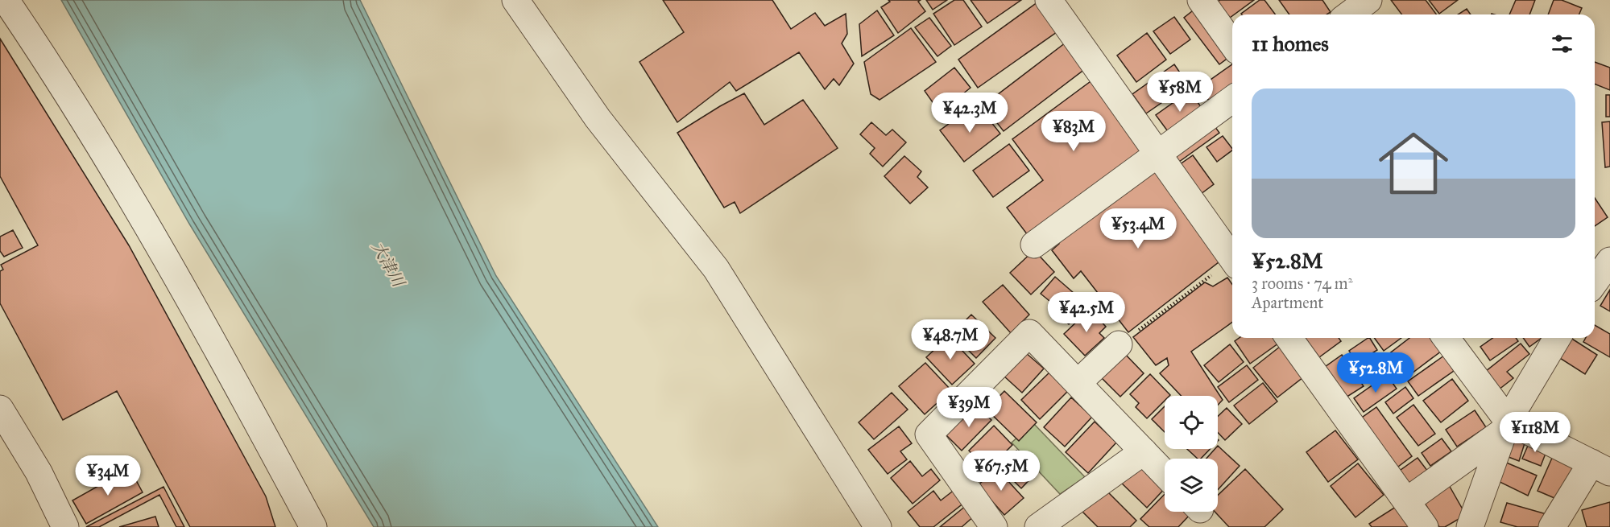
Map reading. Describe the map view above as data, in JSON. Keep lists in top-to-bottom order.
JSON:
{
  "water": ["大津川"],
  "page": {
    "heading": "11 homes",
    "price": [
      "¥58M",
      "¥42.3M",
      "¥83M",
      "¥53.4M",
      "¥42.5M",
      "¥48.7M",
      "¥52.8M",
      "¥39M",
      "¥118M",
      "¥67.5M",
      "¥34M"
    ],
    "list": [
      {
        "name": "¥52.8M",
        "note": "3 rooms · 74 m² · Apartment"
      }
    ]
  }
}
